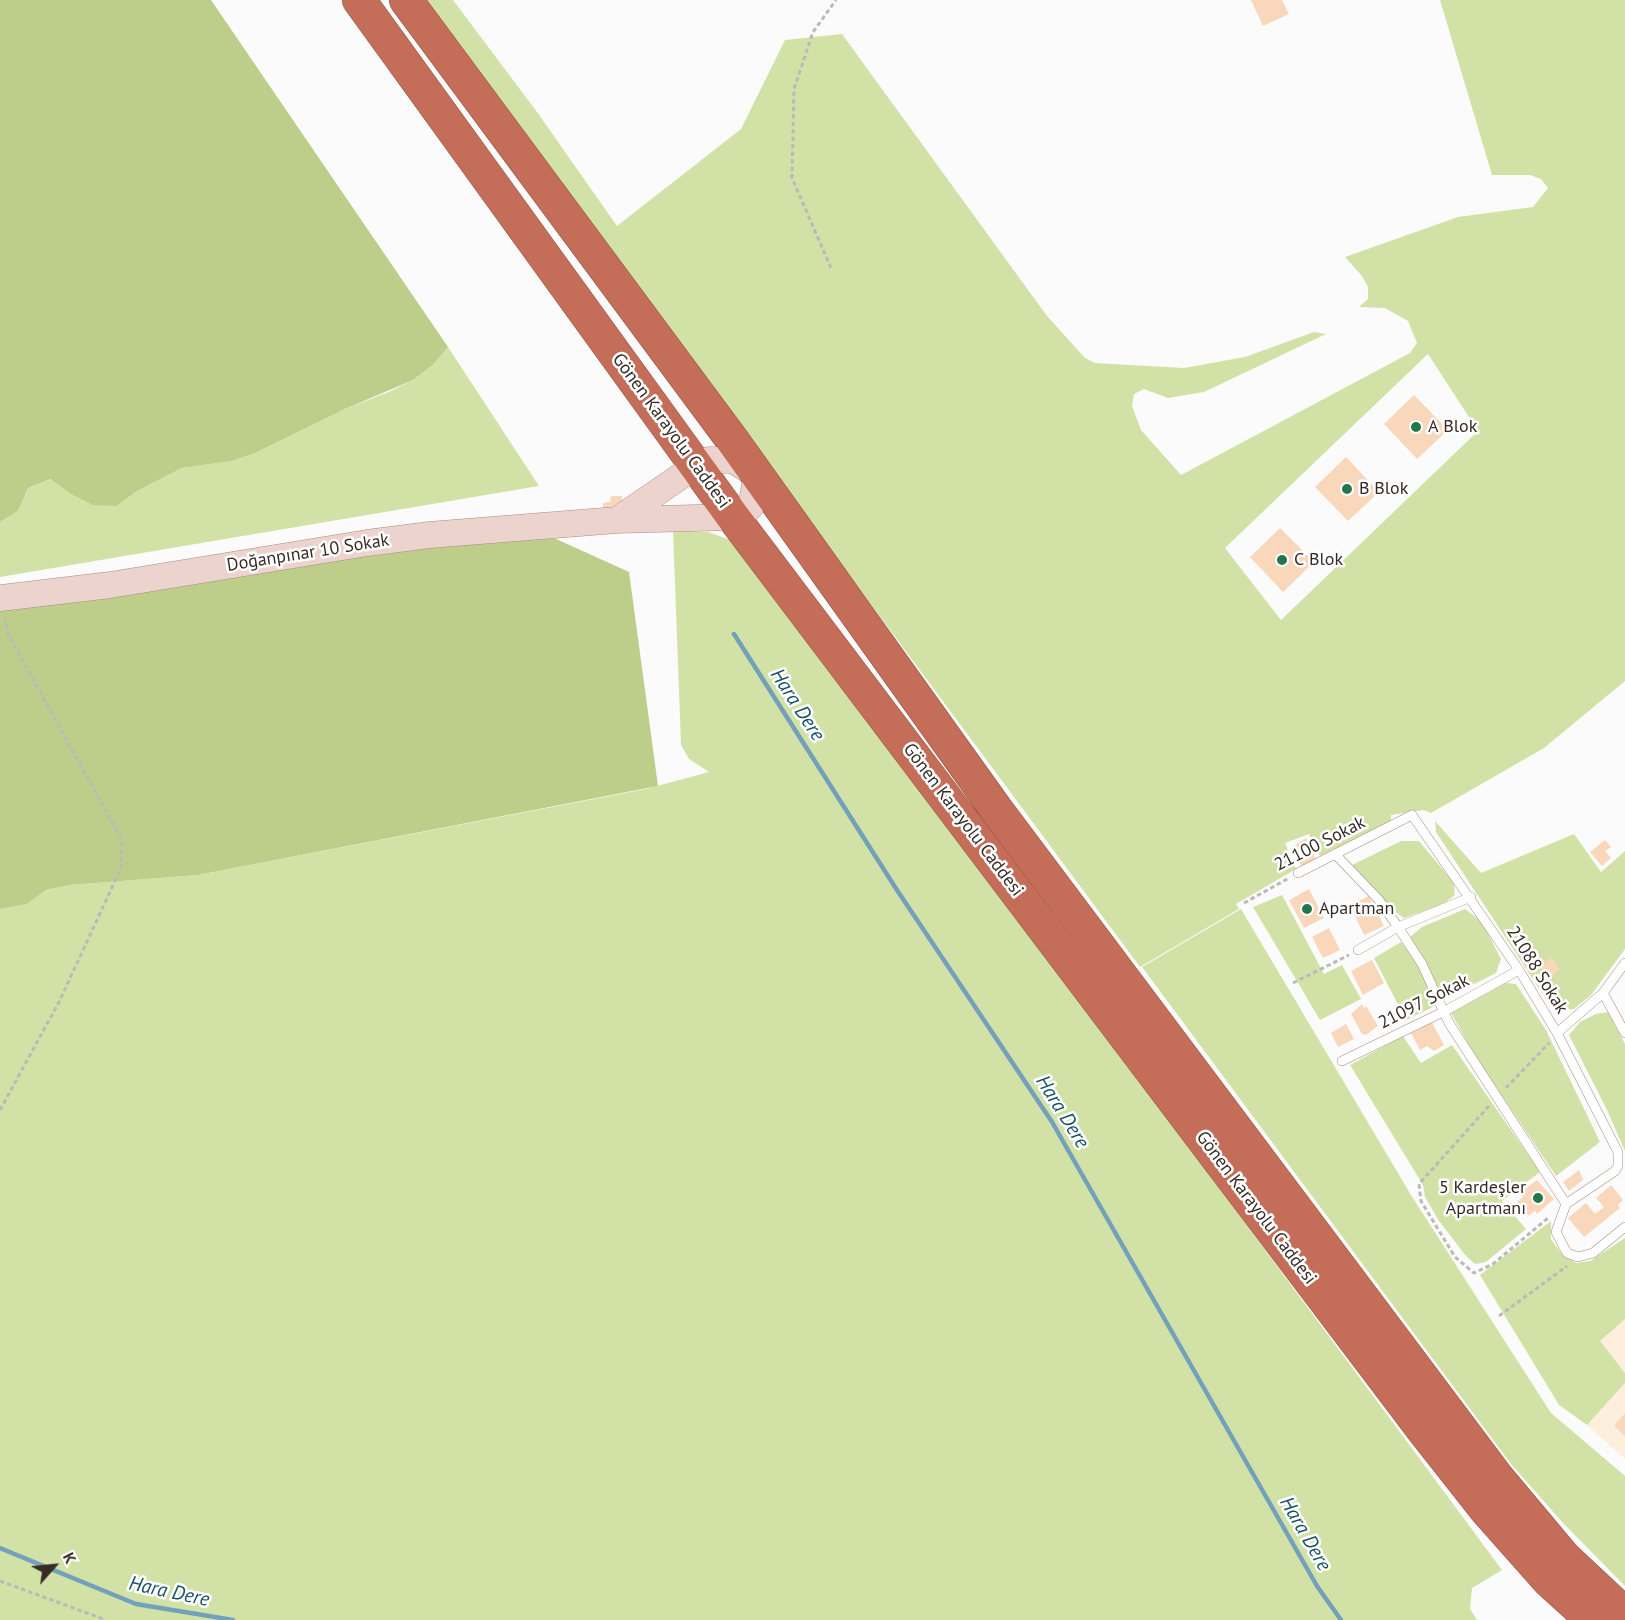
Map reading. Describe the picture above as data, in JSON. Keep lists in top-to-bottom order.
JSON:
{
  "streets": {
    "highway": ["Gönen Karayolu Caddesi"],
    "street": ["Doğanpınar 10 Sokak"],
    "lane": ["21100 Sokak", "21088 Sokak", "21097 Sokak"]
  },
  "crossings": [
    ["Gönen Karayolu Caddesi", "Doğanpınar 10 Sokak"],
    ["21100 Sokak", "21088 Sokak"],
    ["21088 Sokak", "21097 Sokak"]
  ],
  "water": ["Hara Dere"],
  "places": [
    "A Blok",
    "B Blok",
    "C Blok",
    "Apartman",
    "5 Kardeşler Apartmanı"
  ],
  "north": "top right"
}
